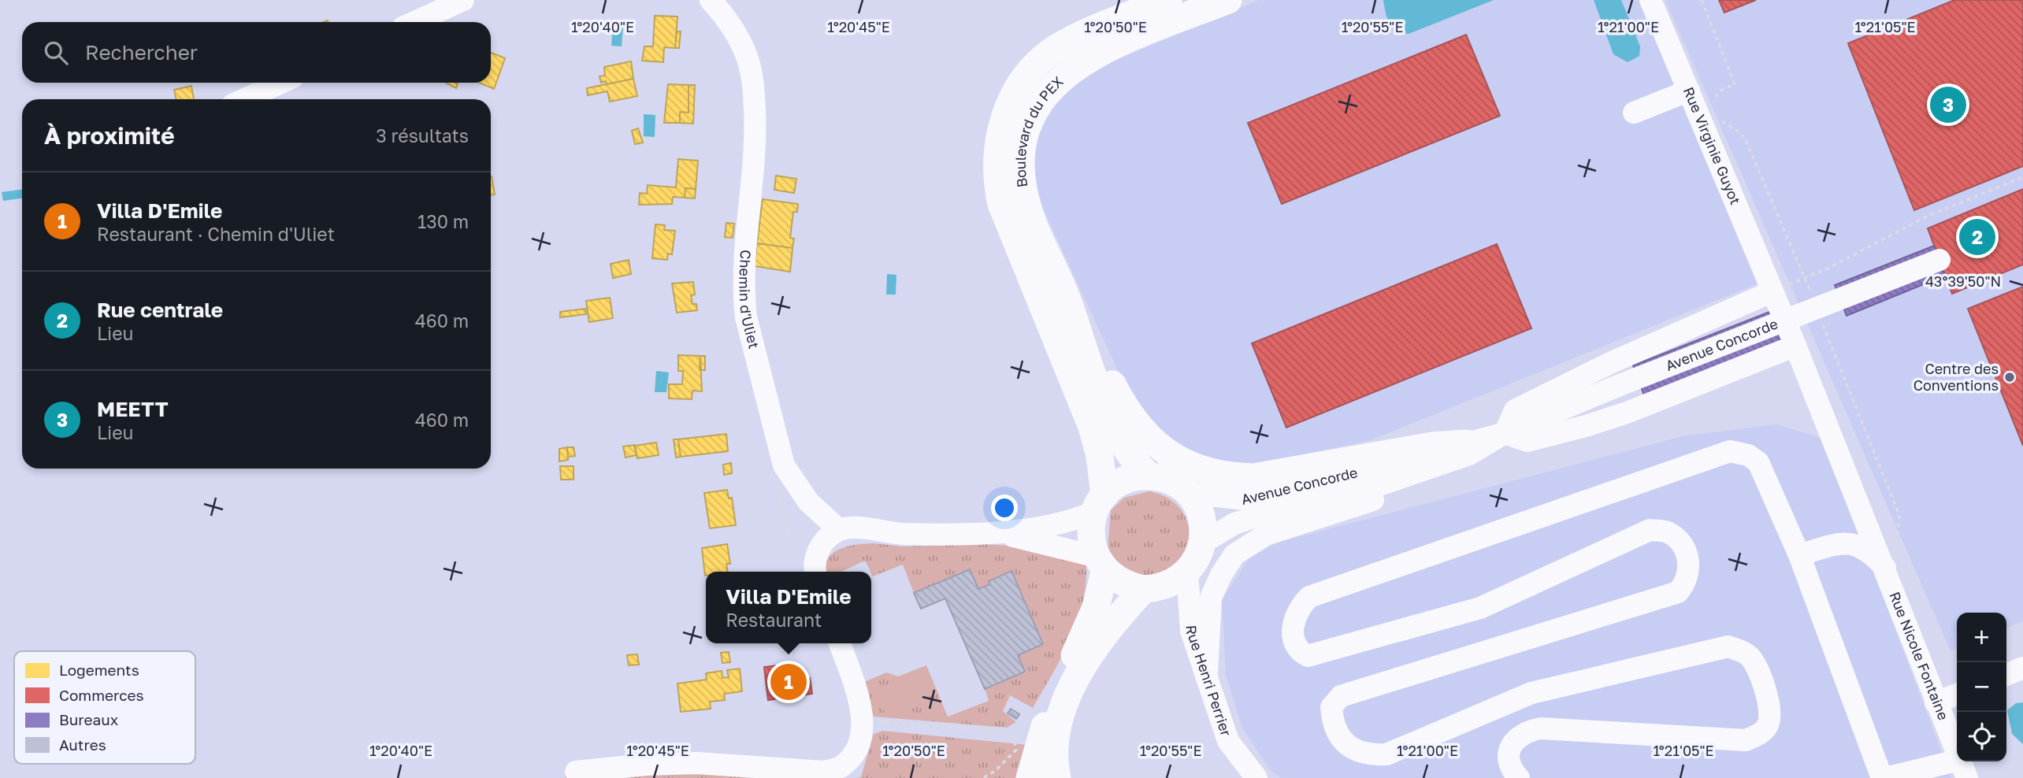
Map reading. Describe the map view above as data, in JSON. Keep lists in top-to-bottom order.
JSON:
{
  "streets": {
    "main road": ["Boulevard du PEX"],
    "street": [
      "Rue Virginie Guyot",
      "Chemin d'Uliet",
      "Avenue Concorde",
      "Rue Nicole Fontaine",
      "Rue Henri Perrier"
    ]
  },
  "crossings": [
    ["Boulevard du PEX", "Avenue Concorde"],
    ["Boulevard du PEX", "Rue Henri Perrier"],
    ["Rue Virginie Guyot", "Avenue Concorde"],
    ["Rue Virginie Guyot", "Rue Nicole Fontaine"],
    ["Avenue Concorde", "Rue Nicole Fontaine"],
    ["Avenue Concorde", "Rue Henri Perrier"]
  ],
  "places": ["Centre des Conventions"],
  "legend": [
    "Logements",
    "Commerces",
    "Bureaux",
    "Autres"
  ],
  "page": {
    "search": "Rechercher",
    "pins": ["3", "2", "1"],
    "heading": ["À proximité", "3 résultats"],
    "list": [
      {
        "mark": "1",
        "name": "Villa D'Emile",
        "note": "Restaurant · Chemin d'Uliet",
        "value": "130 m"
      },
      {
        "mark": "2",
        "name": "Rue centrale",
        "note": "Lieu",
        "value": "460 m"
      },
      {
        "mark": "3",
        "name": "MEETT",
        "note": "Lieu",
        "value": "460 m"
      }
    ],
    "popup": ["Villa D'Emile", "Restaurant"],
    "map_buttons": ["+", "−"]
  },
  "coordinates": [
    "1°20'40\"E",
    "1°20'45\"E",
    "1°20'50\"E",
    "1°21'00\"E",
    "1°20'55\"E",
    "1°21'05\"E",
    "43°39'50\"N"
  ]
}
